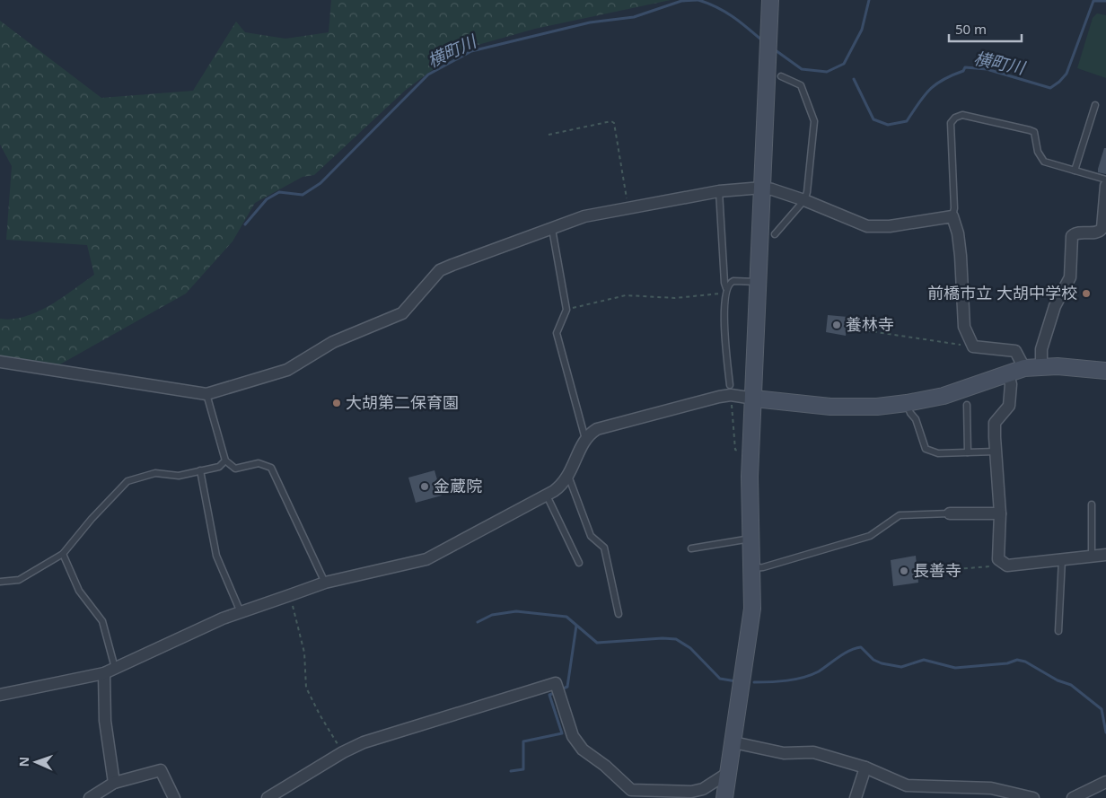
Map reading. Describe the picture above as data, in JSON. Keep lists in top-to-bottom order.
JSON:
{
  "water": ["横町川"],
  "places": [
    "前橋市立 大胡中学校",
    "養林寺",
    "大胡第二保育園",
    "金蔵院",
    "長善寺"
  ],
  "scale_bar": "50 m",
  "north": "left"
}
